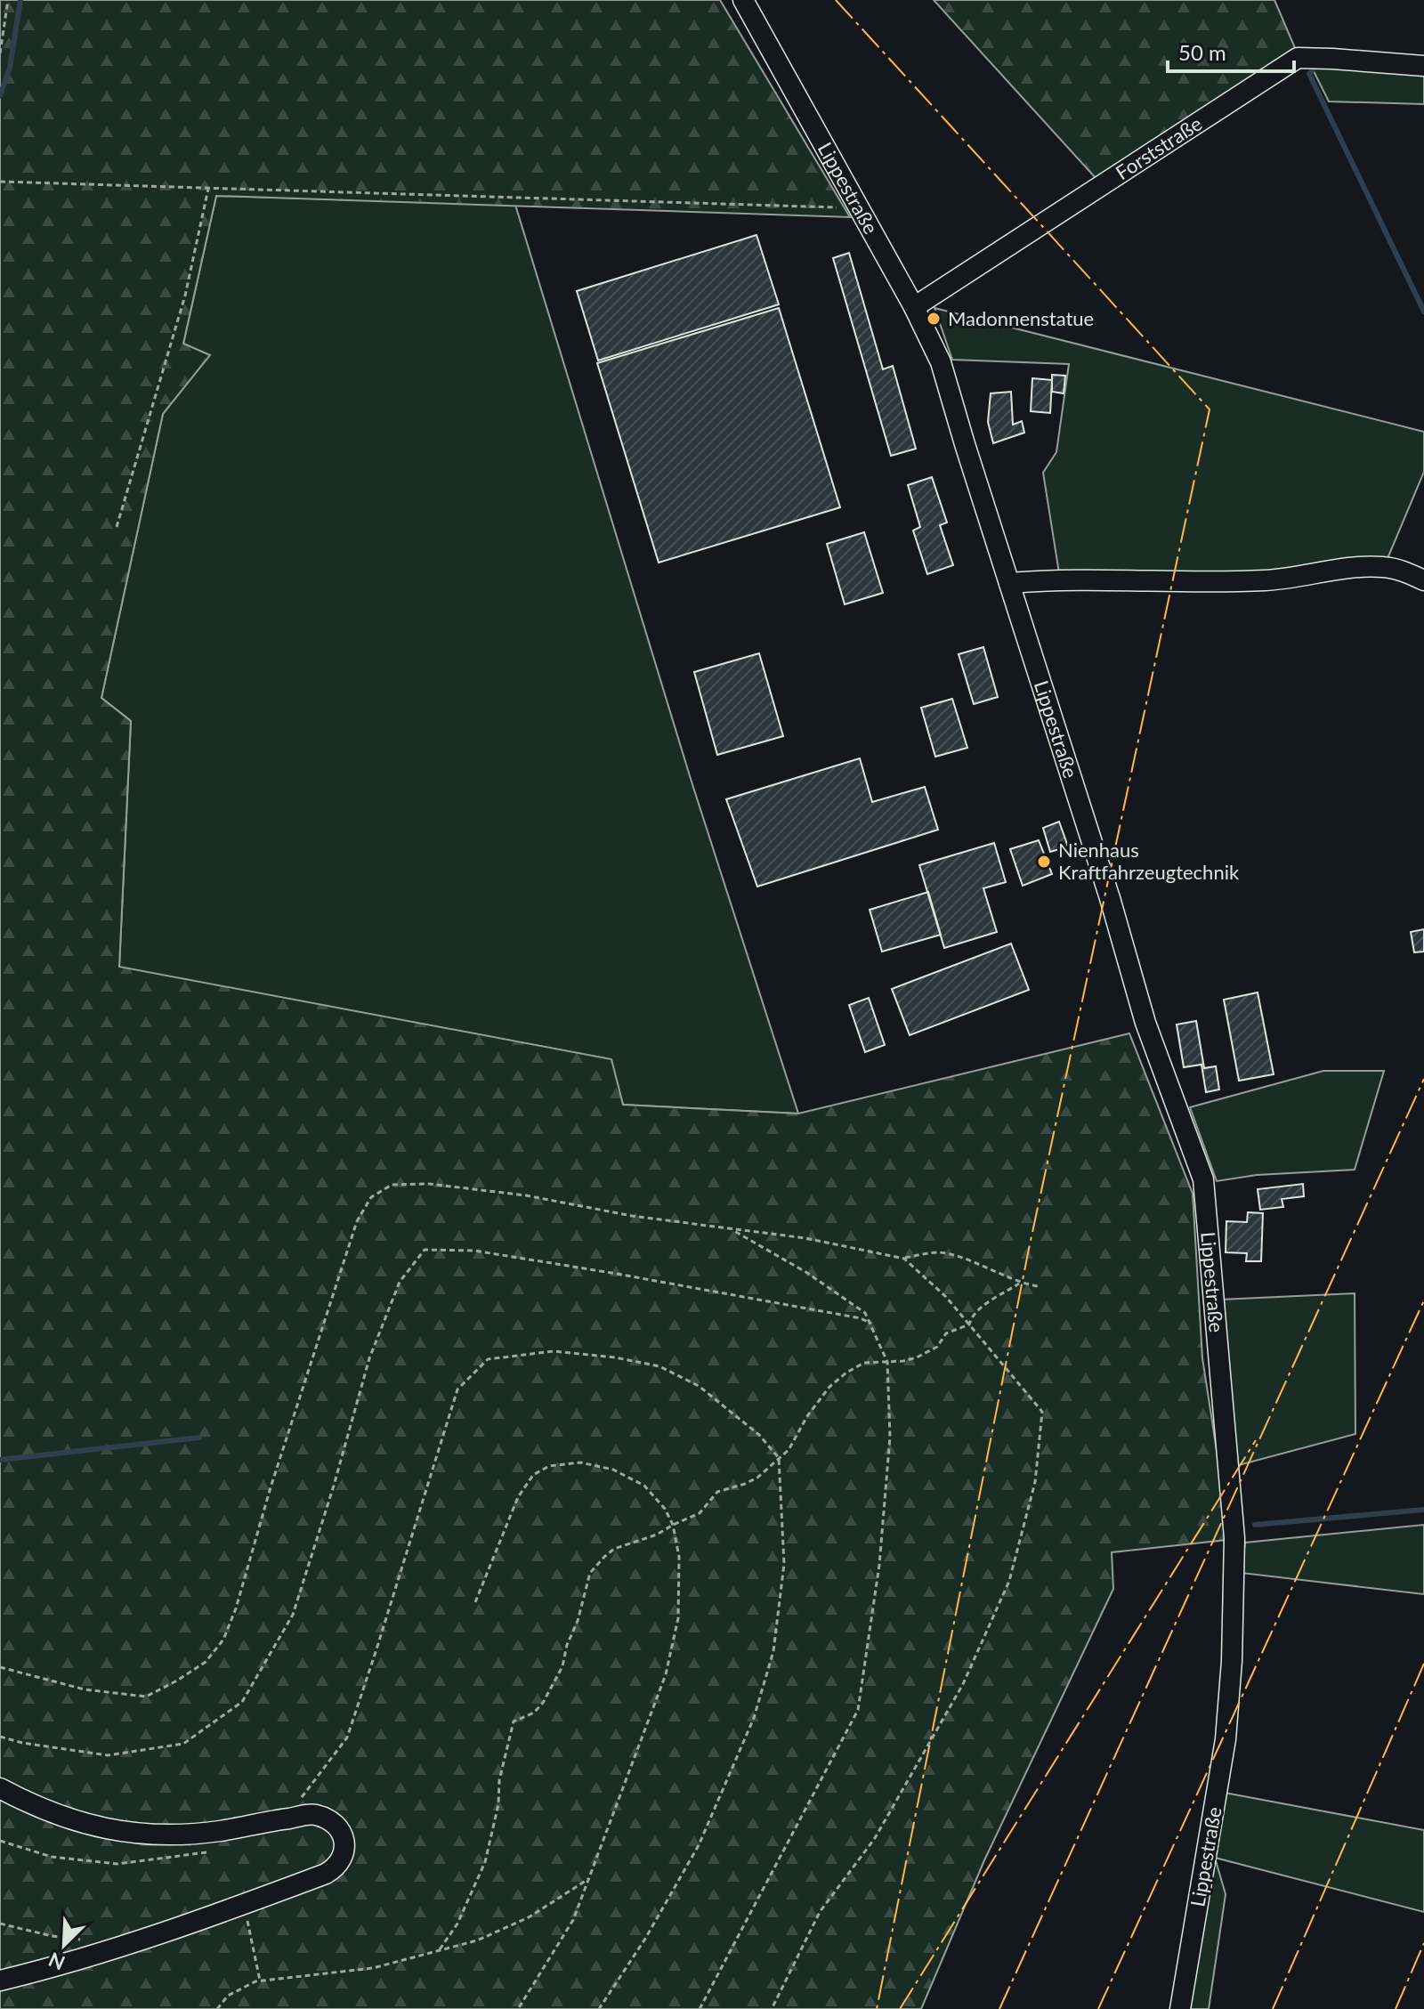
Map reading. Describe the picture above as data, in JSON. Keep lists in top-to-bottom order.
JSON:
{
  "streets": {
    "street": ["Forststraße", "Lippestraße"]
  },
  "crossings": [
    ["Forststraße", "Lippestraße"]
  ],
  "places": ["Madonnenstatue", "Nienhaus Kraftfahrzeugtechnik"],
  "scale_bar": "50 m",
  "north": "bottom left"
}
